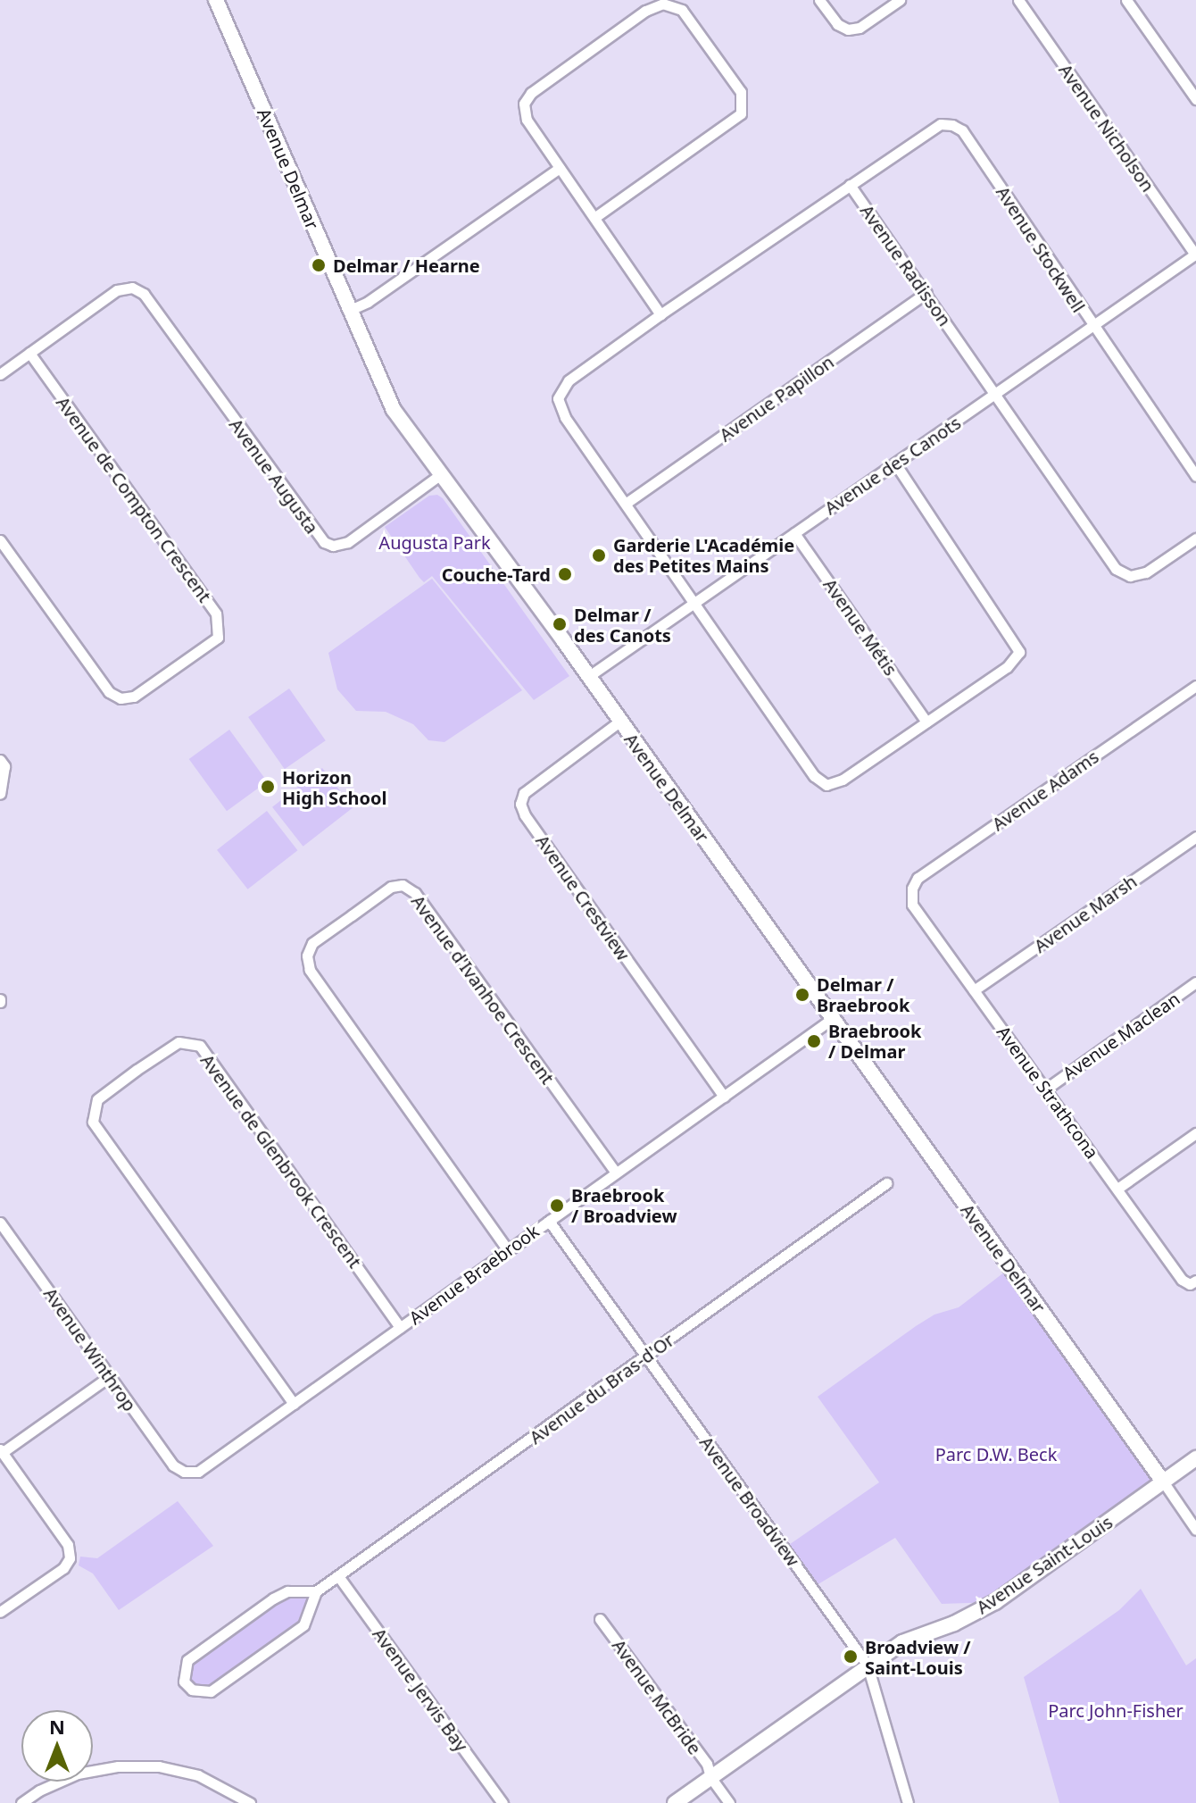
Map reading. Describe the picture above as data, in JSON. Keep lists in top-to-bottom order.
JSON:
{
  "streets": {
    "street": [
      "Avenue Nicholson",
      "Avenue Delmar",
      "Avenue Stockwell",
      "Avenue Radisson",
      "Avenue Papillon",
      "Avenue des Canots",
      "Avenue Augusta",
      "Avenue de Compton Crescent",
      "Avenue Métis",
      "Avenue Adams",
      "Avenue Crestview",
      "Avenue Marsh",
      "Avenue d'Ivanhoe Crescent",
      "Avenue Maclean",
      "Avenue Strathcona",
      "Avenue de Glenbrook Crescent",
      "Avenue Braebrook",
      "Avenue Winthrop",
      "Avenue du Bras-d'Or",
      "Avenue Broadview",
      "Avenue Saint-Louis",
      "Avenue Jervis Bay",
      "Avenue McBride"
    ]
  },
  "crossings": [
    ["Avenue Nicholson", "Avenue des Canots"],
    ["Avenue Delmar", "Avenue des Canots"],
    ["Avenue Delmar", "Avenue Augusta"],
    ["Avenue Delmar", "Avenue Crestview"],
    ["Avenue Delmar", "Avenue Braebrook"],
    ["Avenue Delmar", "Avenue Saint-Louis"],
    ["Avenue Stockwell", "Avenue Radisson"],
    ["Avenue Stockwell", "Avenue des Canots"],
    ["Avenue Radisson", "Avenue Papillon"],
    ["Avenue Radisson", "Avenue des Canots"],
    ["Avenue des Canots", "Avenue Métis"],
    ["Avenue Augusta", "Avenue de Compton Crescent"],
    ["Avenue Adams", "Avenue Strathcona"],
    ["Avenue Crestview", "Avenue Braebrook"],
    ["Avenue Marsh", "Avenue Strathcona"],
    ["Avenue d'Ivanhoe Crescent", "Avenue Braebrook"],
    ["Avenue Maclean", "Avenue Strathcona"],
    ["Avenue de Glenbrook Crescent", "Avenue Braebrook"],
    ["Avenue Braebrook", "Avenue Winthrop"],
    ["Avenue Braebrook", "Avenue Broadview"],
    ["Avenue du Bras-d'Or", "Avenue Broadview"],
    ["Avenue du Bras-d'Or", "Avenue Jervis Bay"],
    ["Avenue Broadview", "Avenue Saint-Louis"],
    ["Avenue Saint-Louis", "Avenue McBride"]
  ],
  "parks": ["Augusta Park", "Parc D.W. Beck", "Parc John-Fisher"],
  "places": [
    "Delmar / Hearne",
    "Garderie L'Académie des Petites Mains",
    "Couche-Tard",
    "Delmar / des Canots",
    "Horizon High School",
    "Delmar / Braebrook",
    "Braebrook / Delmar",
    "Braebrook / Broadview",
    "Broadview / Saint-Louis"
  ],
  "north": "top"
}
